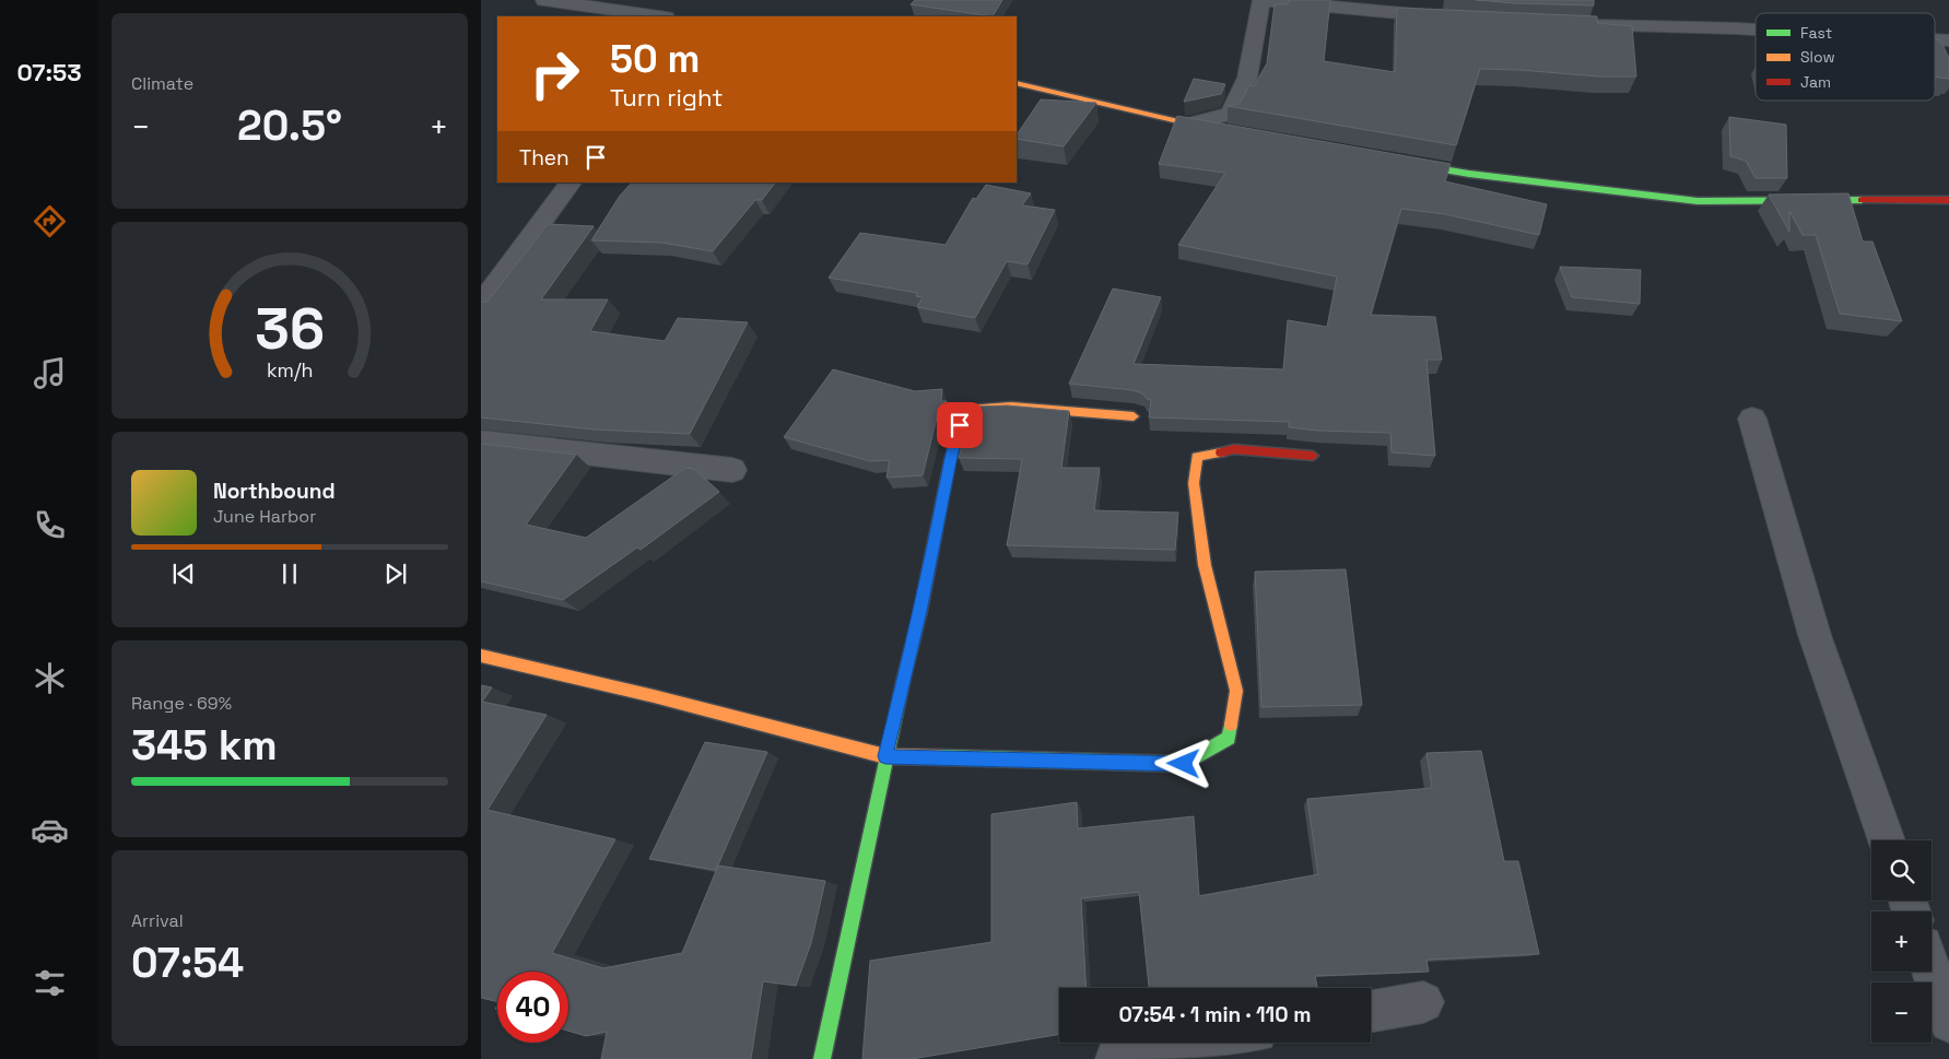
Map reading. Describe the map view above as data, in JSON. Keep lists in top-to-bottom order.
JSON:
{
  "legend": ["Fast", "Slow", "Jam"],
  "page": {
    "tabs": "07:53",
    "tile": [
      "Climate",
      ["Range · 69%", "345 km"],
      ["Arrival", "07:54"]
    ],
    "turn": ["50 m", "Turn right"],
    "heat": ["−", "20.5°", "+"],
    "then": "Then",
    "song": ["Northbound", "June Harbor"],
    "map_buttons": ["+", "−"],
    "limit": "40",
    "trip": "07:54 · 1 min · 110 m",
    "gauge": ["36", "km/h"]
  }
}
